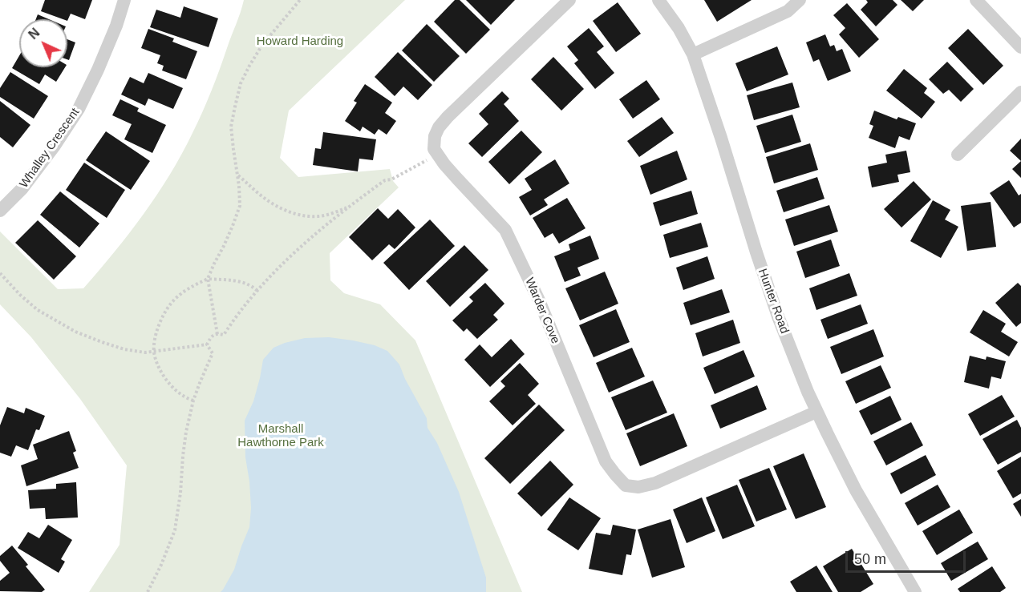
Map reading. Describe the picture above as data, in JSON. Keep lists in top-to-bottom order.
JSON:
{
  "streets": {
    "street": ["Whalley Crescent", "Hunter Road", "Warder Cove"]
  },
  "crossings": [
    ["Hunter Road", "Warder Cove"]
  ],
  "parks": ["Howard Harding", "Marshall Hawthorne Park"],
  "scale_bar": "50 m",
  "north": "top left"
}
